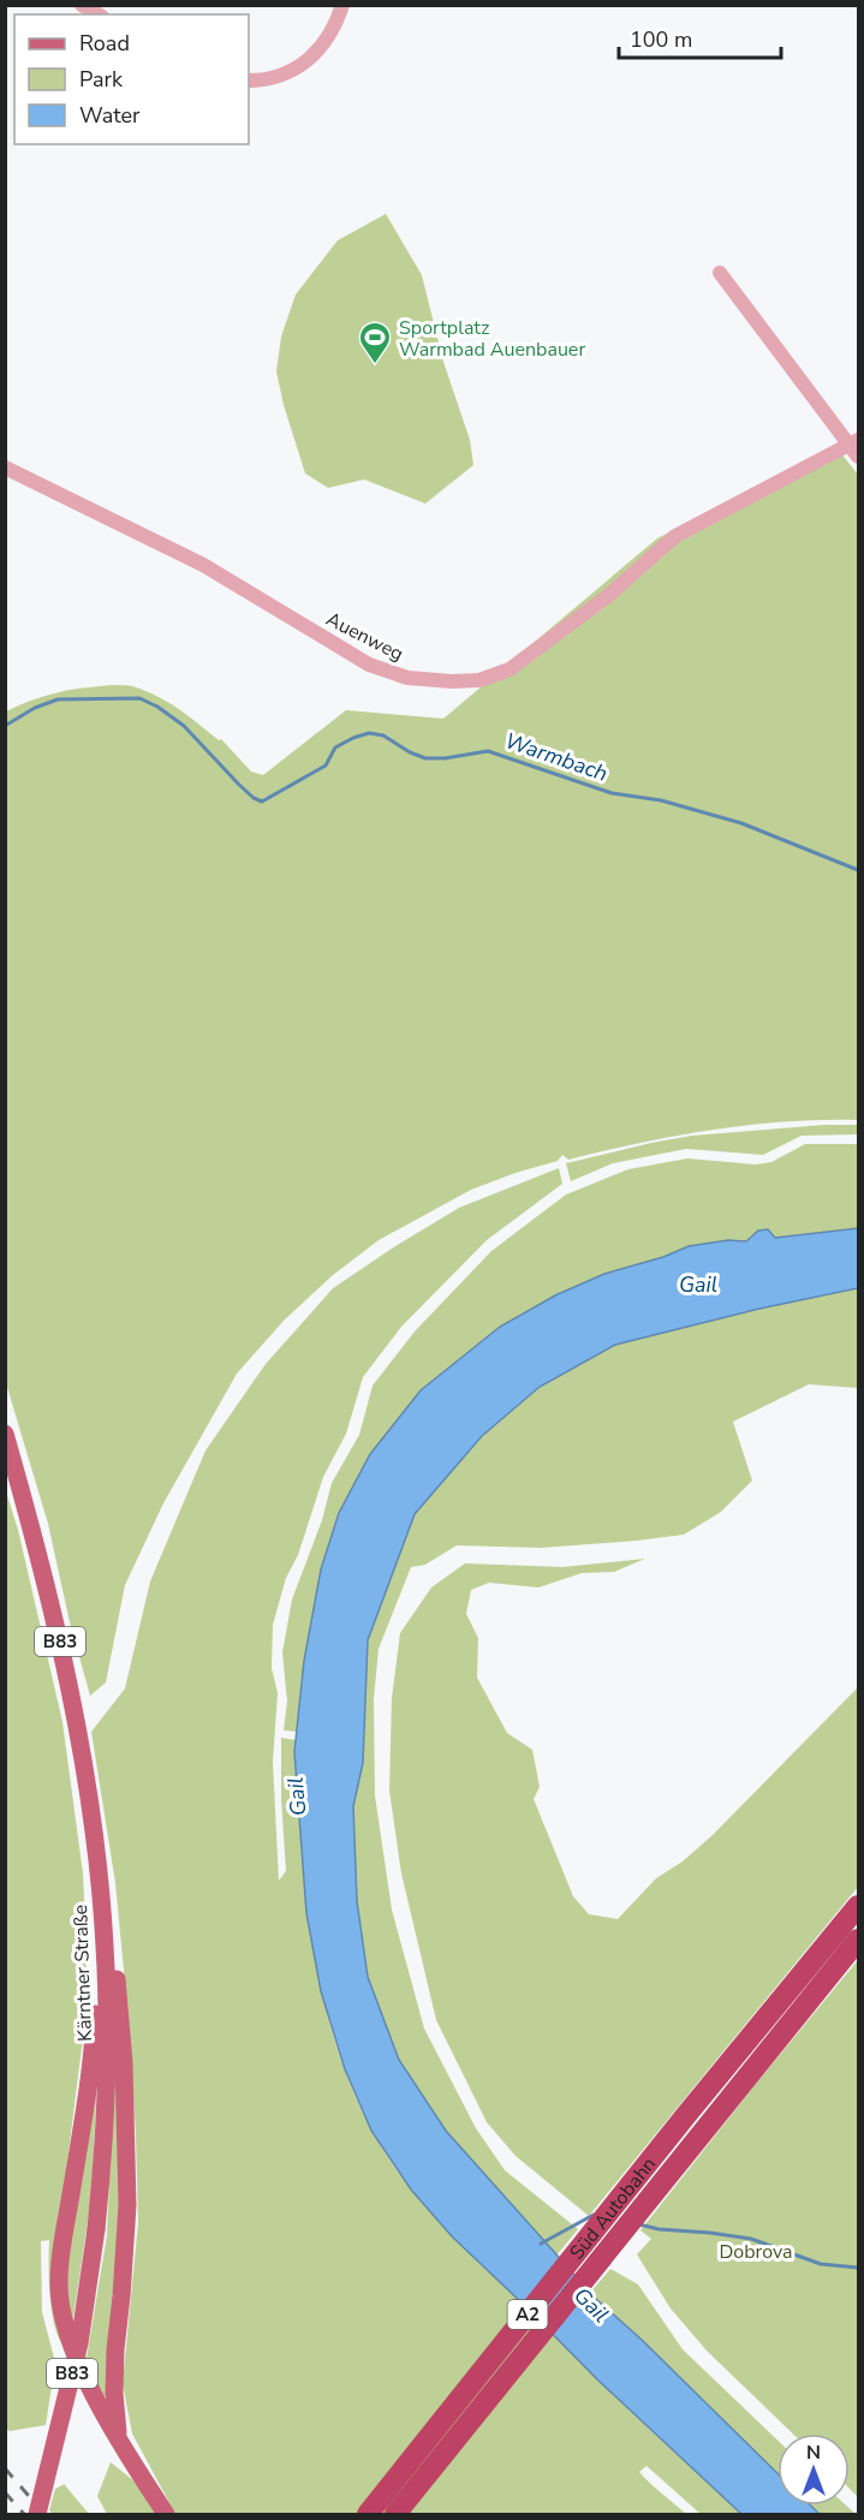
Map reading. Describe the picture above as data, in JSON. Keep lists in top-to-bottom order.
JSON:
{
  "streets": {
    "highway": ["Süd Autobahn", "A2"],
    "main road": ["B83", "Kärntner Straße"],
    "street": ["Auenweg"]
  },
  "water": ["Warmbach", "Gail"],
  "parks": ["Dobrova"],
  "places": {
    "sports": ["Sportplatz Warmbad Auenbauer"]
  },
  "legend": ["Road", "Park", "Water"],
  "scale_bar": "100 m",
  "north": "top"
}
